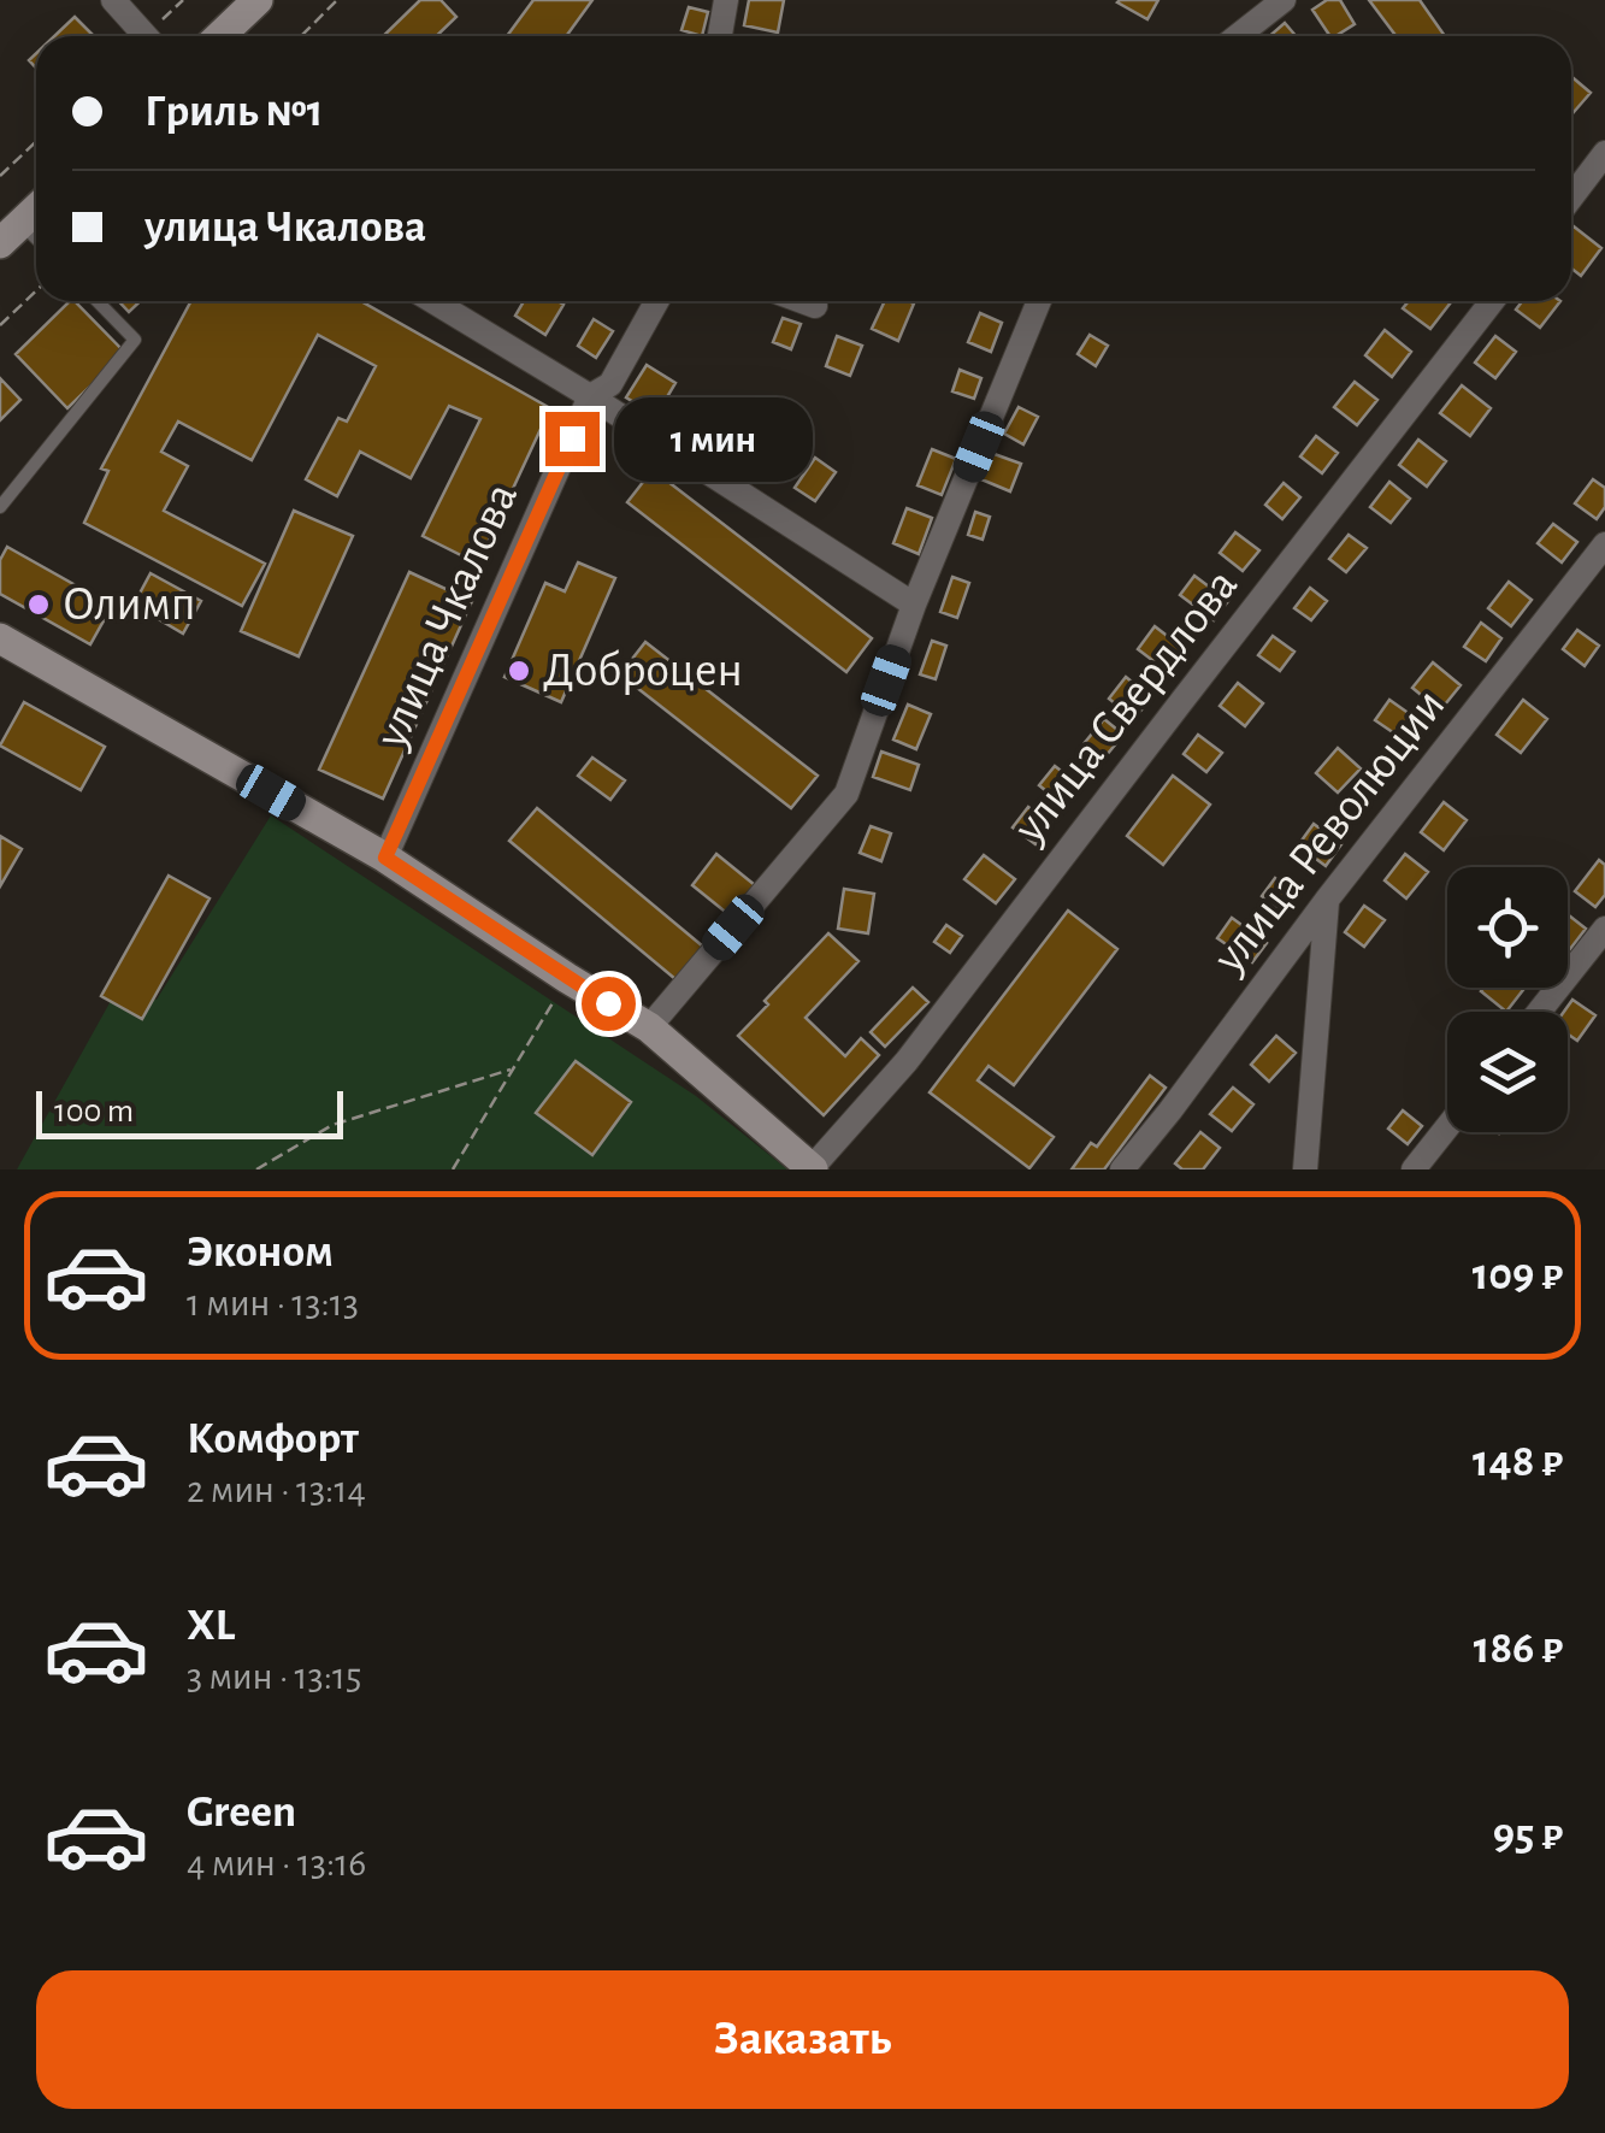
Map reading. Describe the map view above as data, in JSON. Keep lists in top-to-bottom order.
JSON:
{
  "streets": {
    "street": ["улица Чкалова", "улица Свердлова", "улица Революции"]
  },
  "places": ["Олимп", "Доброцен"],
  "scale_bar": "100 m",
  "page": {
    "banner": ["Гриль №1", "улица Чкалова"],
    "bubble": "1 мин",
    "scale": "100 m",
    "list": [
      {
        "name": "Эконом",
        "note": "1 мин · 13:13",
        "value": "109 ₽"
      },
      {
        "name": "Комфорт",
        "note": "2 мин · 13:14",
        "value": "148 ₽"
      },
      {
        "name": "XL",
        "note": "3 мин · 13:15",
        "value": "186 ₽"
      },
      {
        "name": "Green",
        "note": "4 мин · 13:16",
        "value": "95 ₽"
      }
    ],
    "buttons": "Заказать"
  }
}
